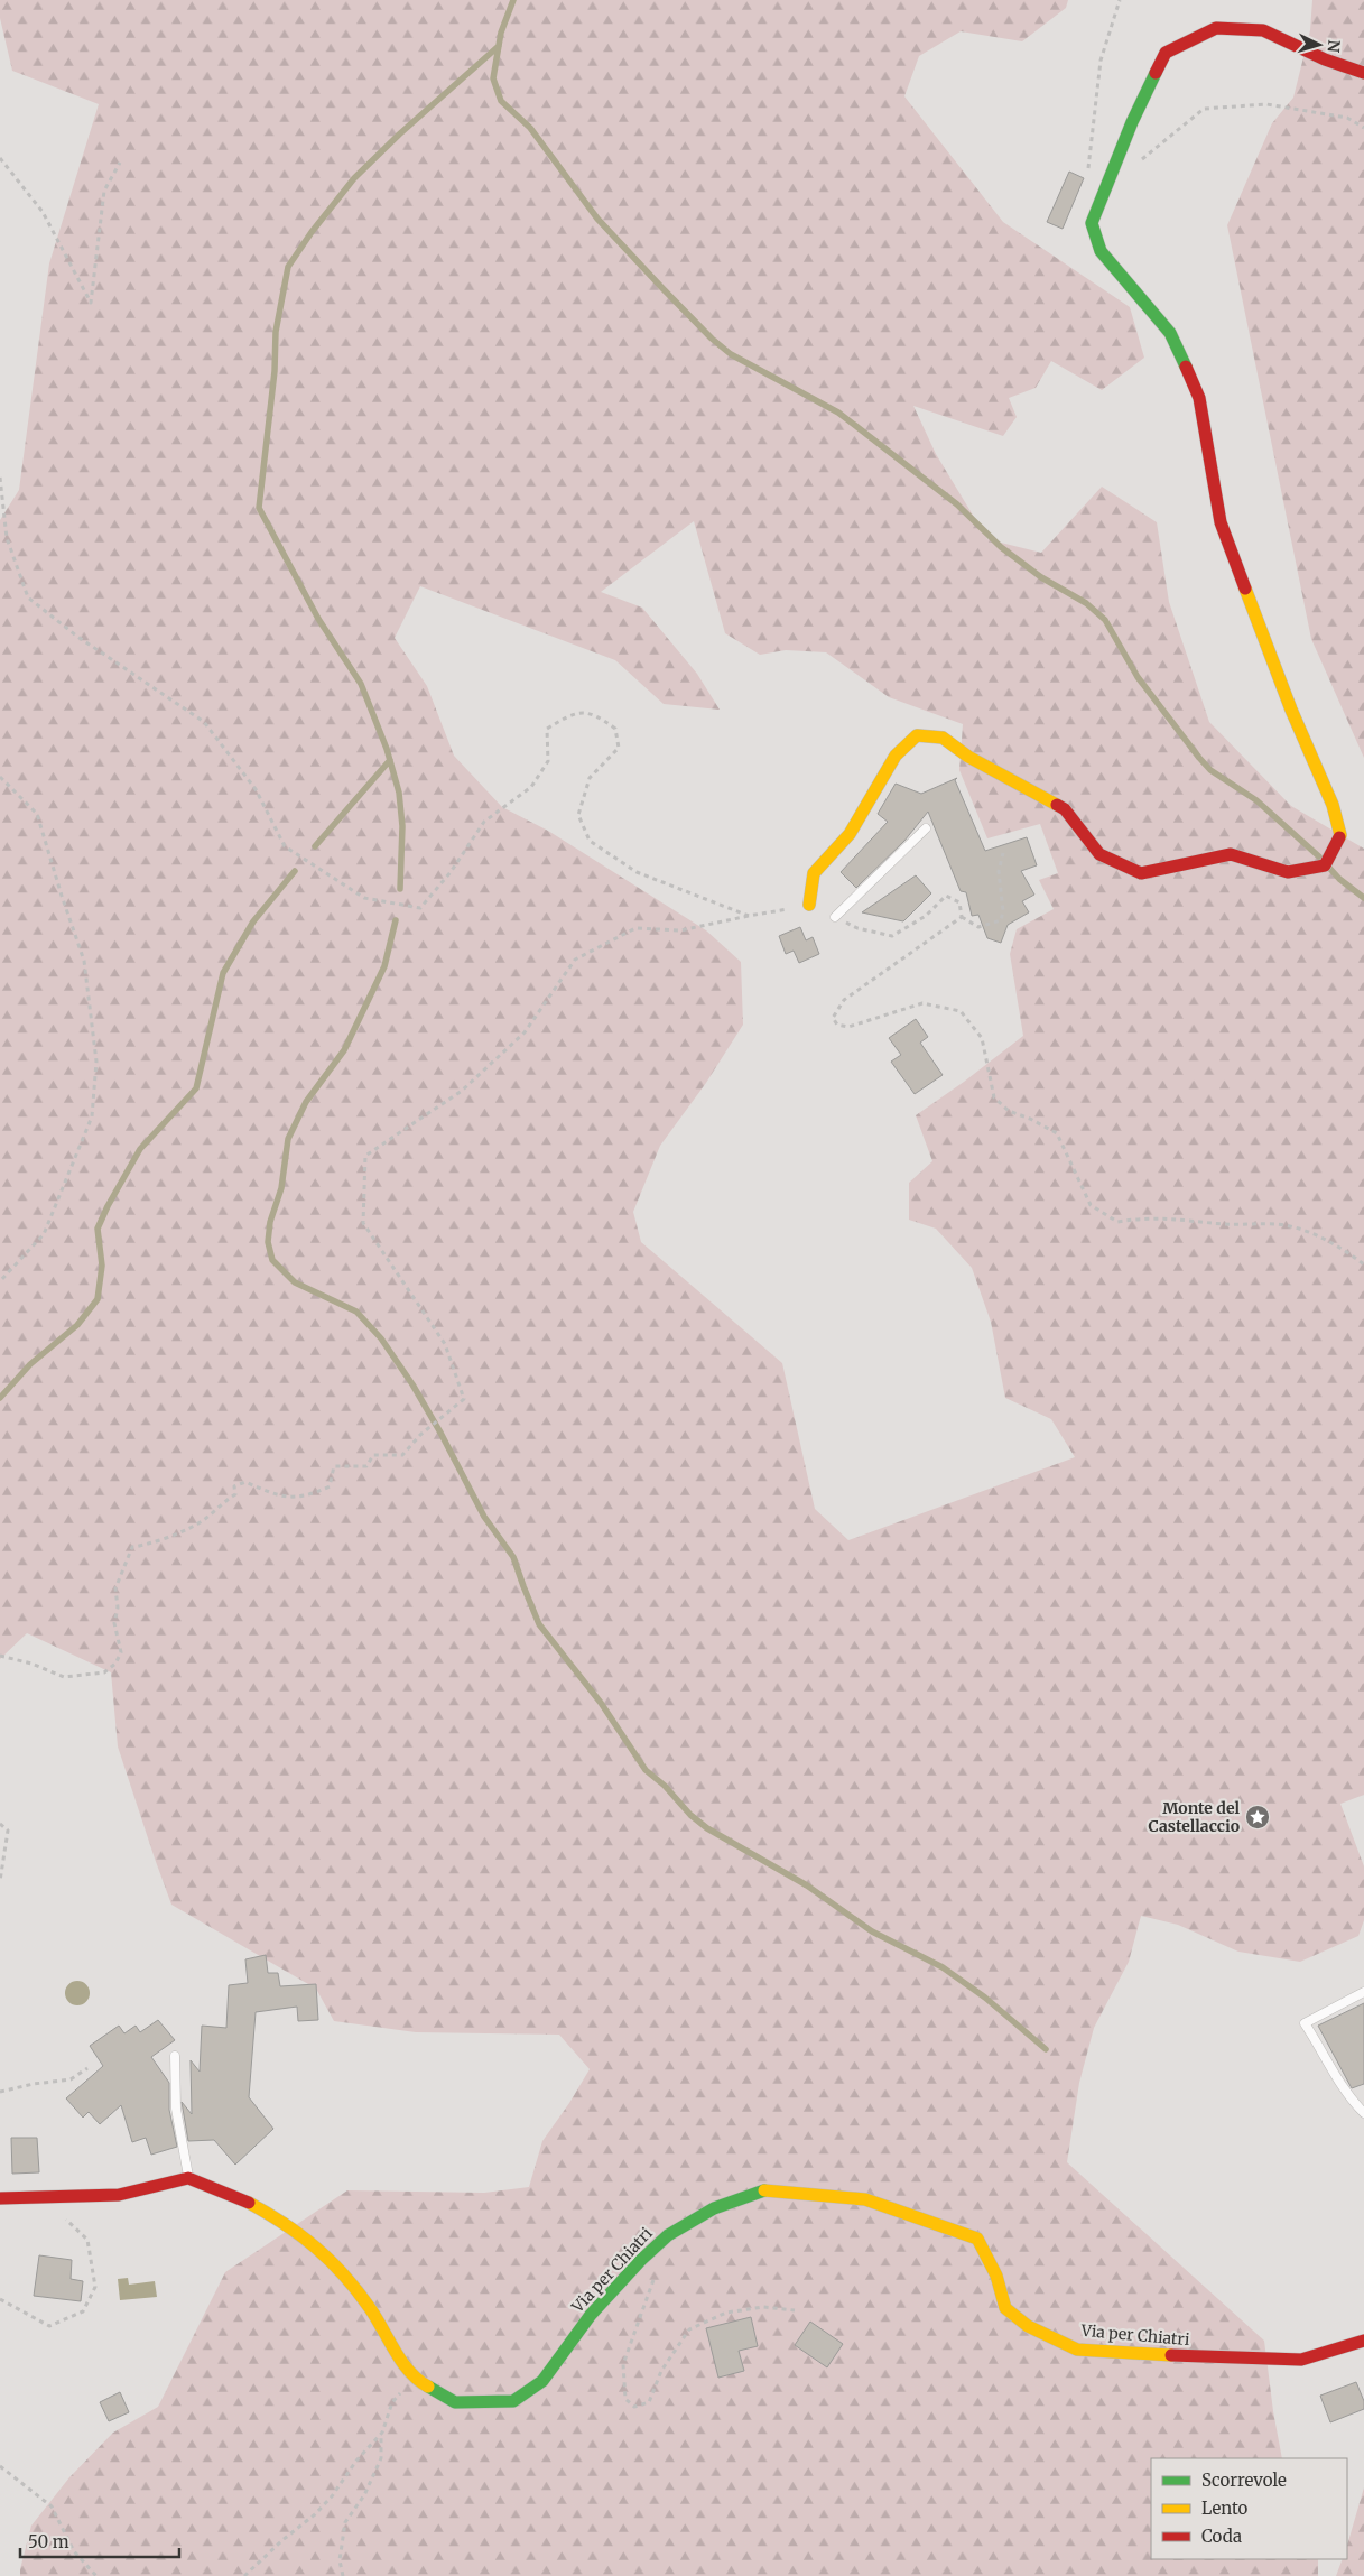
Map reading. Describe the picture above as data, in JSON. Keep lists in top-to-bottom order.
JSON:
{
  "streets": {
    "street": ["Via per Chiatri"]
  },
  "places": {
    "place": ["Monte del Castellaccio"]
  },
  "legend": ["Scorrevole", "Lento", "Coda"],
  "scale_bar": "50 m",
  "north": "right"
}
